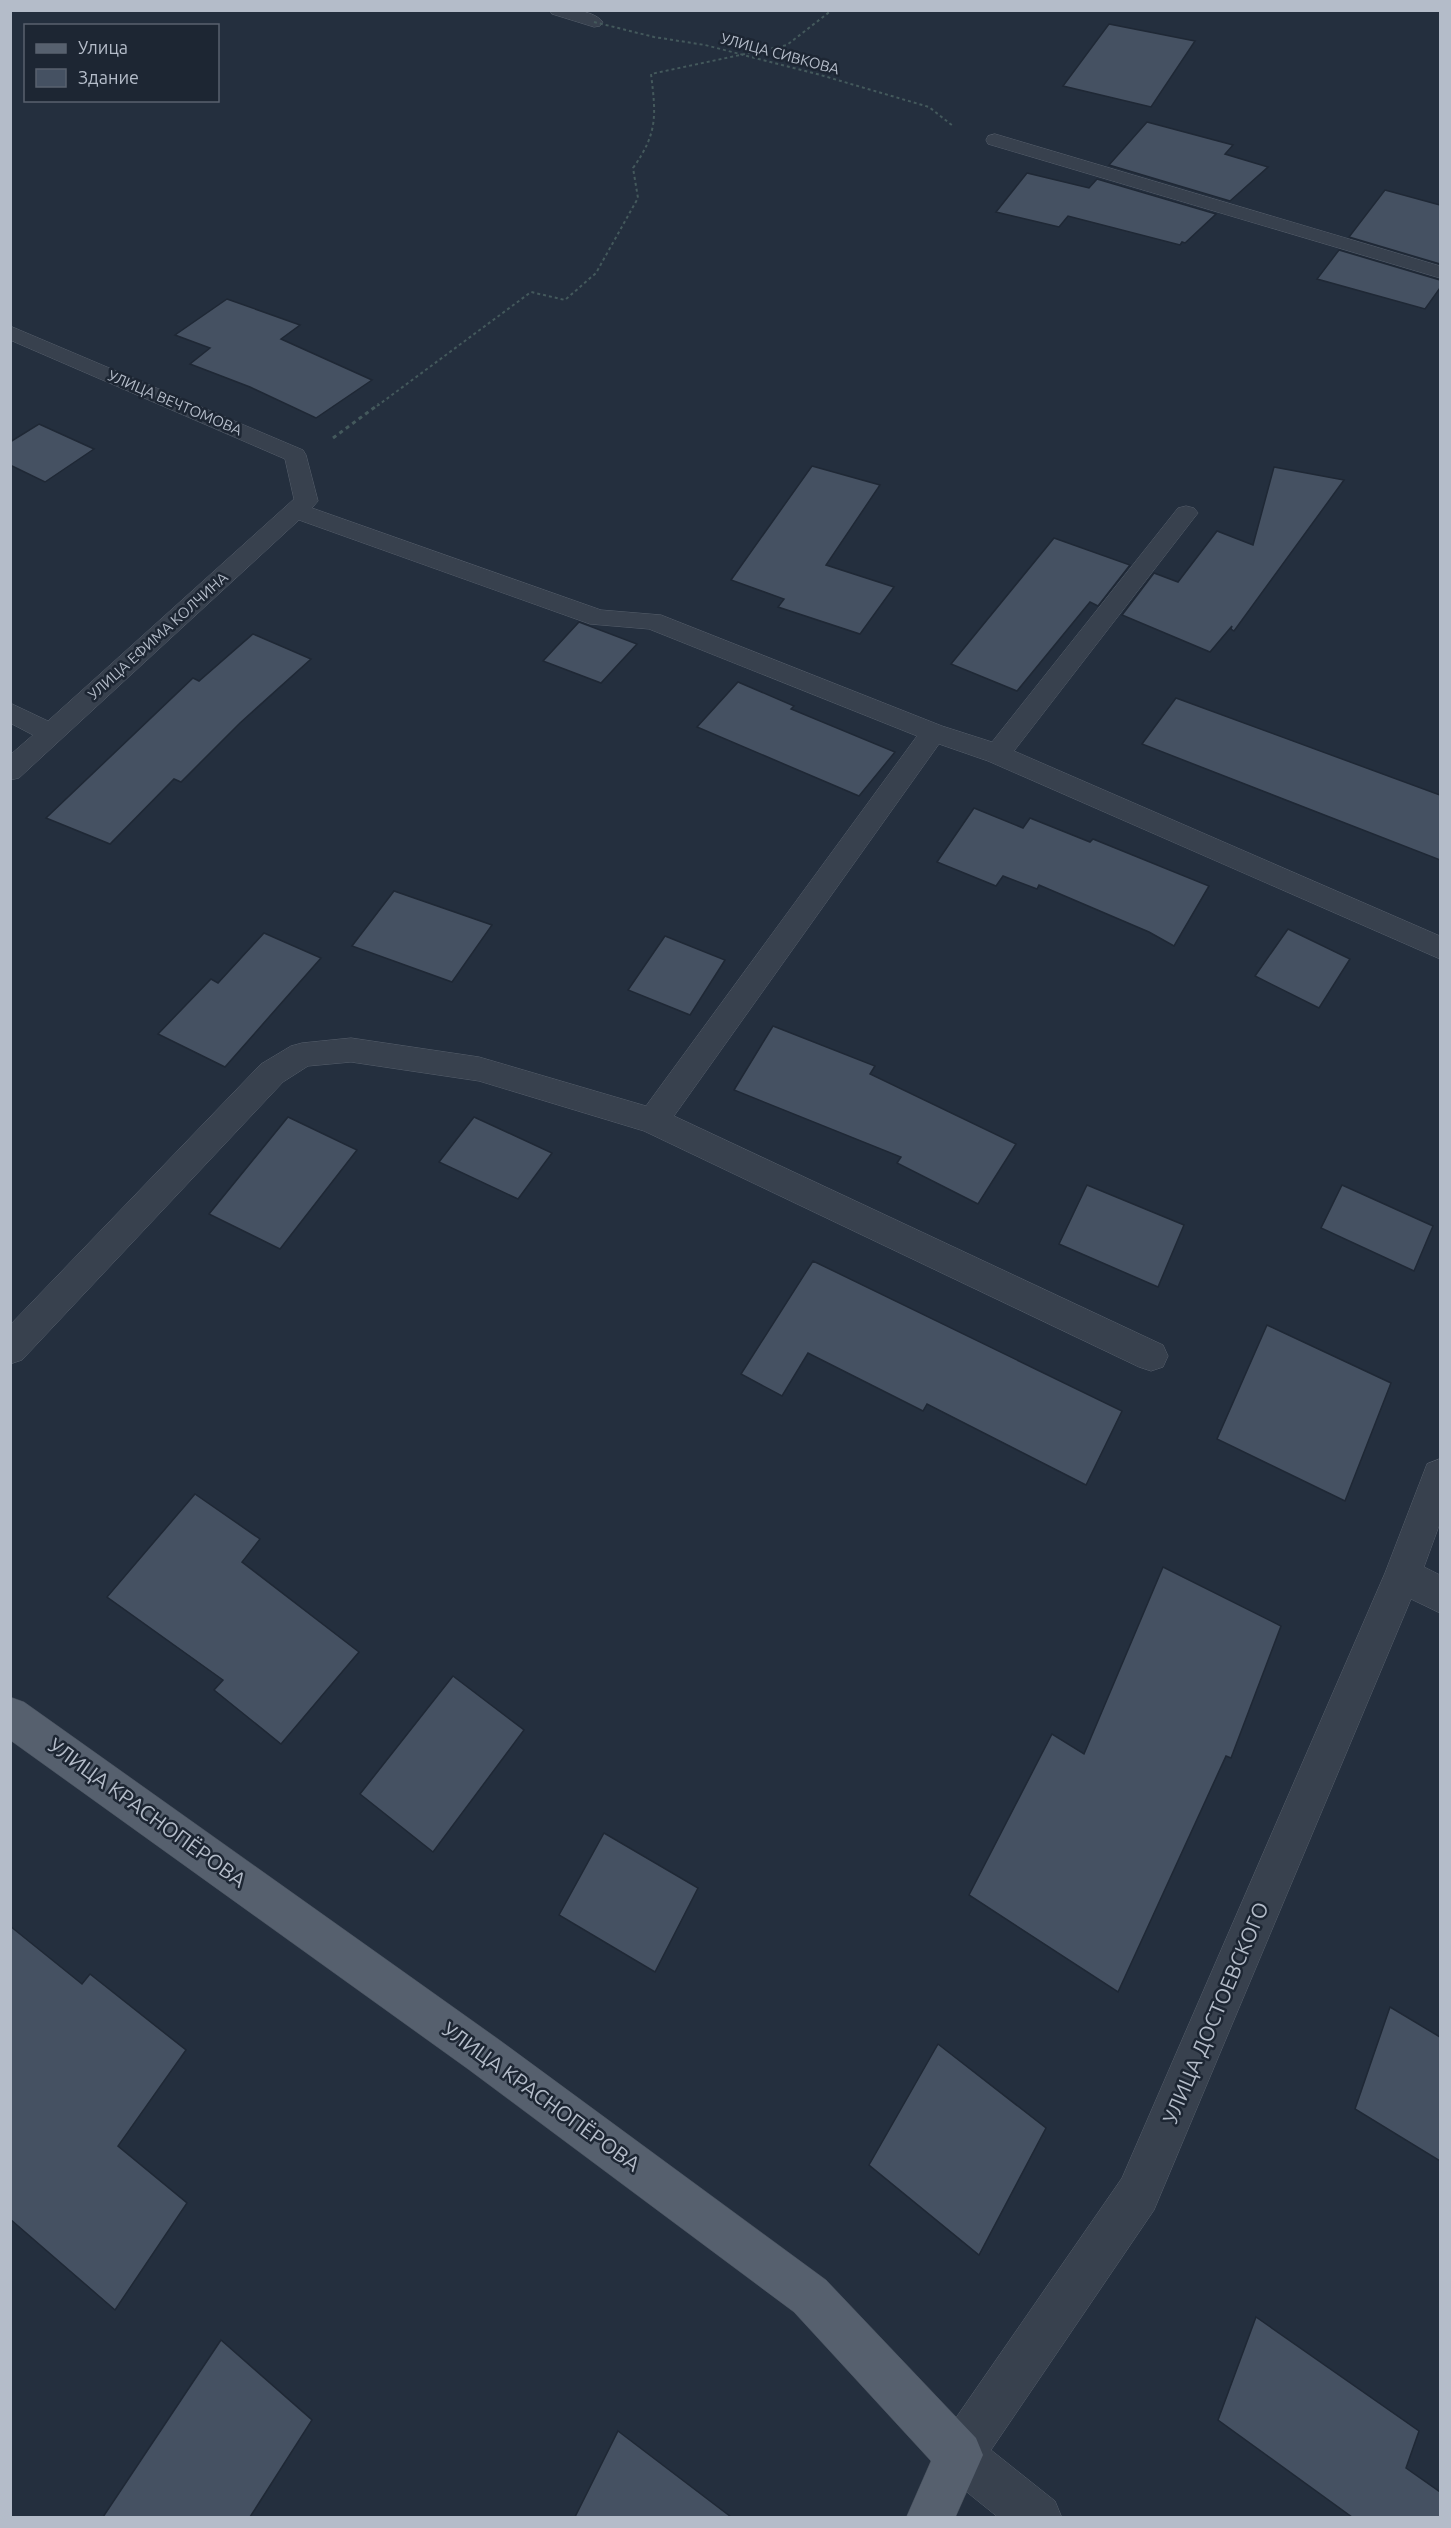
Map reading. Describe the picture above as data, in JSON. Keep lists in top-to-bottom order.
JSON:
{
  "streets": {
    "main road": ["УЛИЦА КРАСНОПЁРОВА", "УЛИЦА ДОСТОЕВСКОГО"],
    "street": ["УЛИЦА ВЕЧТОМОВА", "УЛИЦА ЕФИМА КОЛЧИНА"],
    "path": ["УЛИЦА СИВКОВА"]
  },
  "crossings": [
    ["УЛИЦА КРАСНОПЁРОВА", "УЛИЦА ДОСТОЕВСКОГО"]
  ],
  "legend": ["Улица", "Здание"]
}
